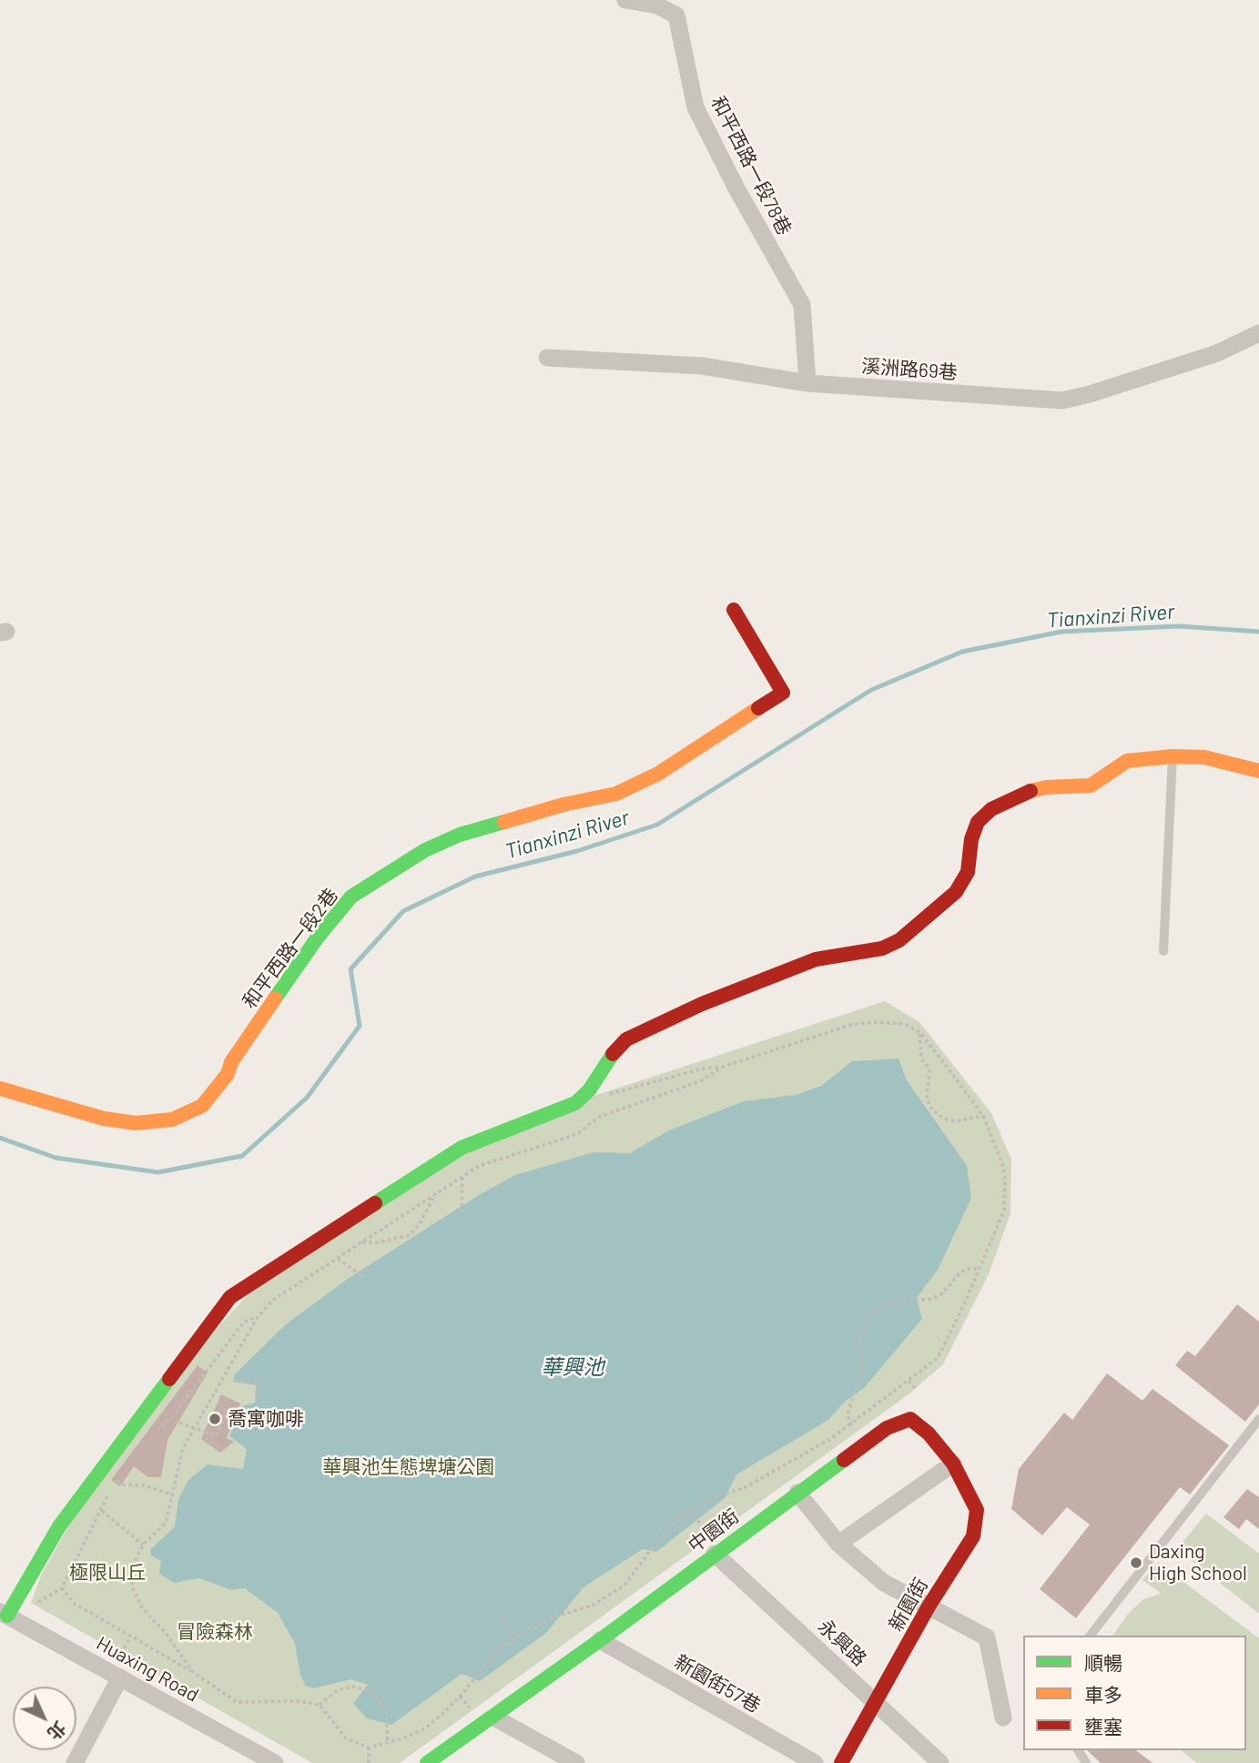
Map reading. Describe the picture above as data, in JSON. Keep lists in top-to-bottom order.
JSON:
{
  "streets": {
    "street": [
      "和平西路一段78巷",
      "溪洲路69巷",
      "和平西路一段2巷",
      "中園街",
      "新園街",
      "永興路",
      "Huaxing Road",
      "新園街57巷"
    ]
  },
  "crossings": [
    ["和平西路一段78巷", "溪洲路69巷"],
    ["中園街", "新園街"],
    ["中園街", "永興路"],
    ["中園街", "新園街57巷"],
    ["新園街", "永興路"]
  ],
  "water": ["Tianxinzi River", "華興池"],
  "parks": ["華興池生態埤塘公園", "極限山丘", "冒險森林"],
  "places": ["喬寓咖啡", "Daxing High School"],
  "legend": ["順暢", "車多", "壅塞"],
  "north": "bottom right"
}
